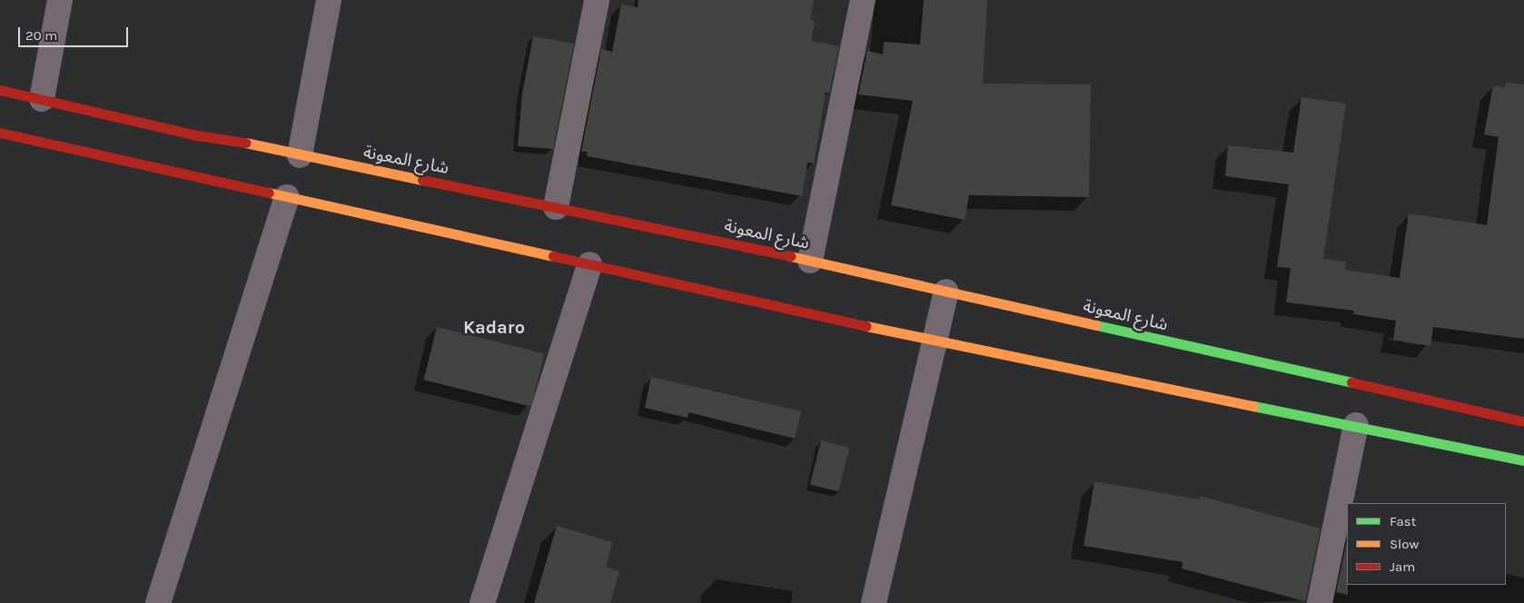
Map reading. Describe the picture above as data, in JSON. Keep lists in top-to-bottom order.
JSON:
{
  "streets": {
    "highway": ["شارع المعونة"]
  },
  "districts": ["Kadaro"],
  "legend": ["Fast", "Slow", "Jam"],
  "scale_bar": "20 m"
}
